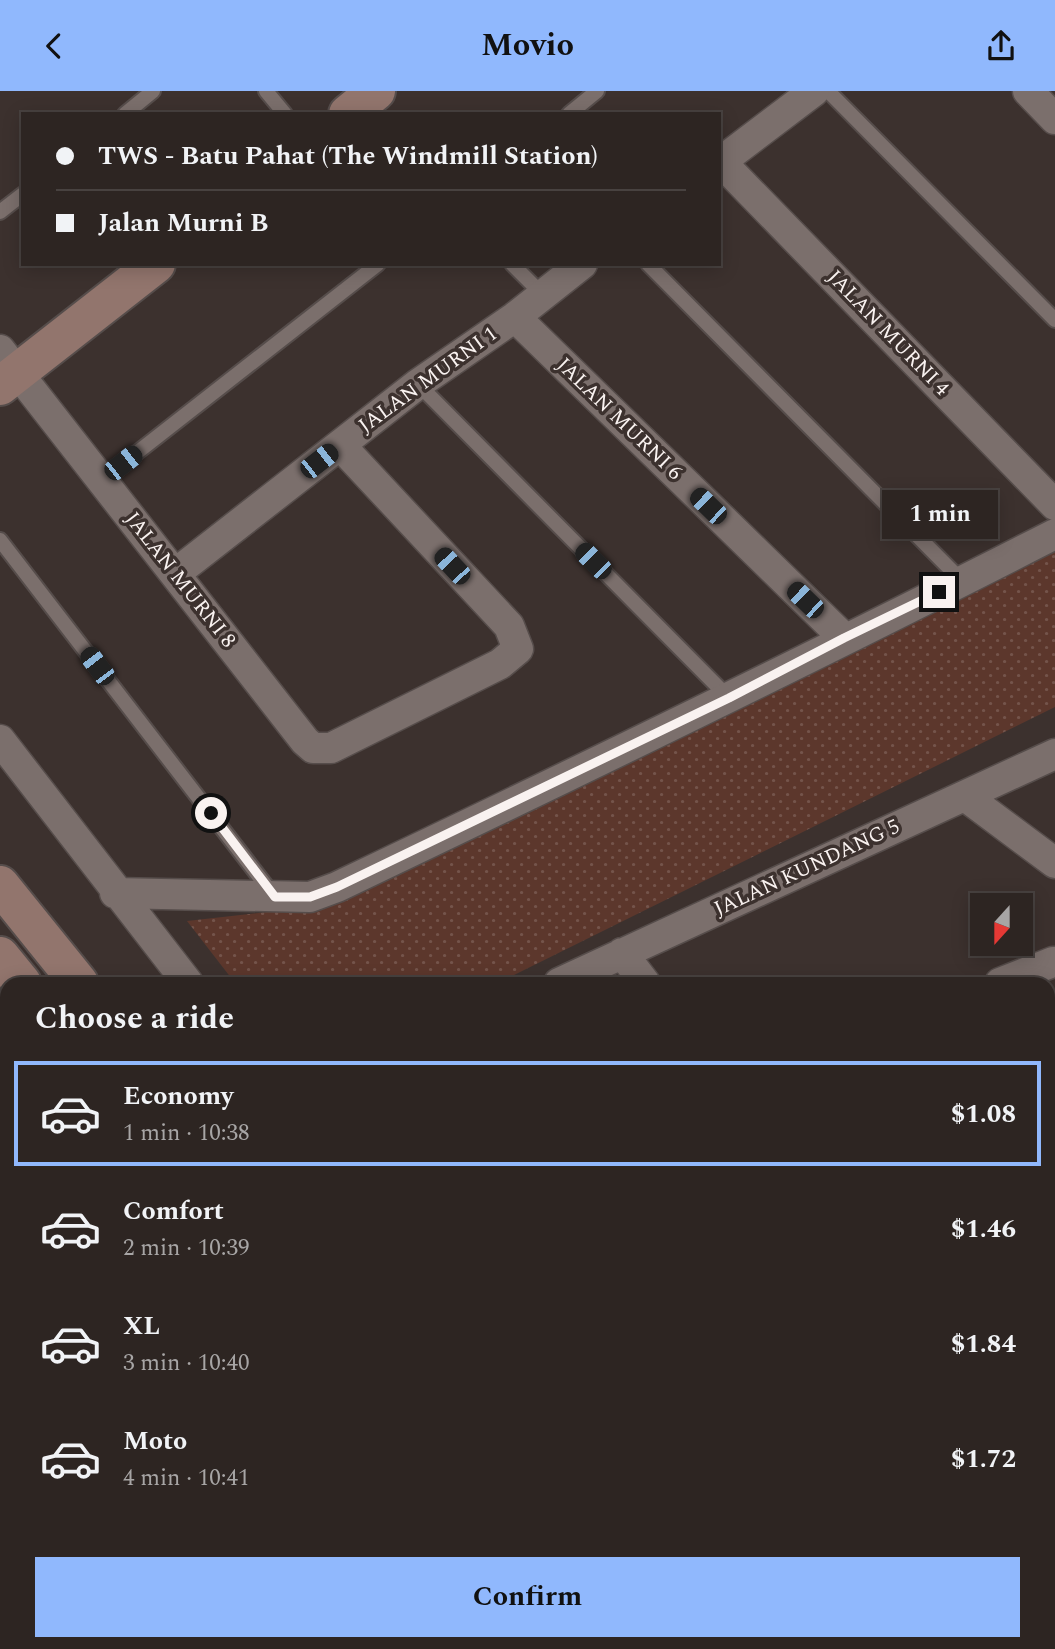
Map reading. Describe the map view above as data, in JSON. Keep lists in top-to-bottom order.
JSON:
{
  "streets": {
    "street": [
      "JALAN MURNI 4",
      "JALAN MURNI 1",
      "JALAN MURNI 6",
      "JALAN MURNI 8",
      "JALAN KUNDANG 5"
    ]
  },
  "crossings": [
    ["JALAN MURNI 1", "JALAN MURNI 6"],
    ["JALAN MURNI 1", "JALAN MURNI 8"]
  ],
  "north": "bottom",
  "page": {
    "header": "Movio",
    "banner": ["TWS - Batu Pahat (The Windmill Station)", "Jalan Murni B"],
    "bubble": "1 min",
    "heading": "Choose a ride",
    "list": [
      {
        "name": "Economy",
        "note": "1 min · 10:38",
        "value": "$1.08"
      },
      {
        "name": "Comfort",
        "note": "2 min · 10:39",
        "value": "$1.46"
      },
      {
        "name": "XL",
        "note": "3 min · 10:40",
        "value": "$1.84"
      },
      {
        "name": "Moto",
        "note": "4 min · 10:41",
        "value": "$1.72"
      }
    ],
    "buttons": "Confirm"
  }
}
